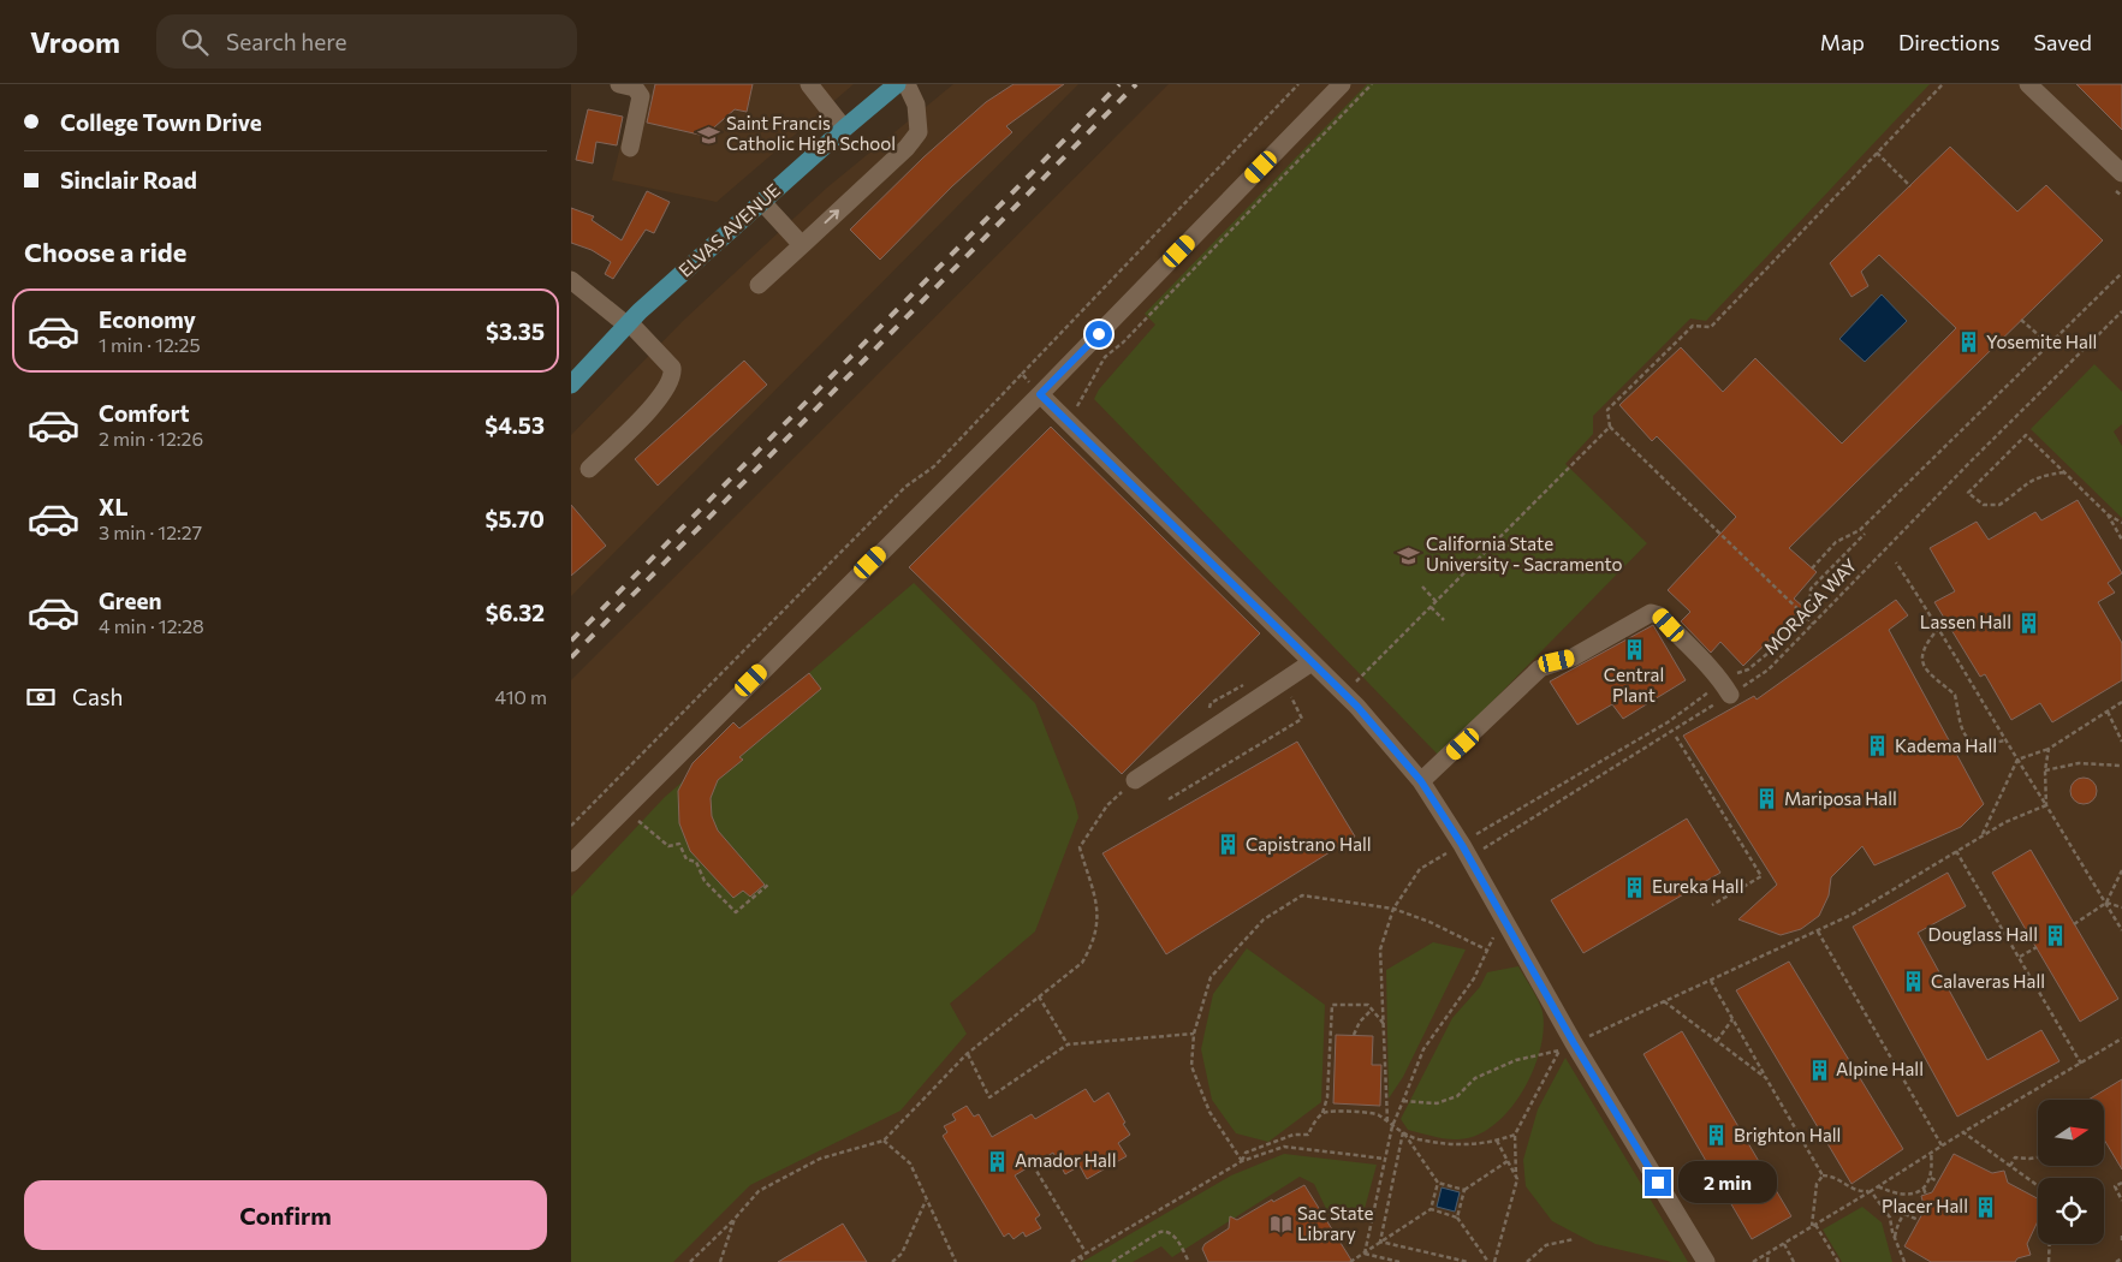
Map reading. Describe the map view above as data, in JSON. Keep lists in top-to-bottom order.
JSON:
{
  "streets": {
    "main road": ["ELVAS AVENUE"],
    "path": ["MORAGA WAY"]
  },
  "places": {
    "school or university": ["Saint Francis Catholic High School", "California State University - Sacramento"],
    "building": [
      "Yosemite Hall",
      "Lassen Hall",
      "Central Plant",
      "Kadema Hall",
      "Mariposa Hall",
      "Capistrano Hall",
      "Eureka Hall",
      "Douglass Hall",
      "Calaveras Hall",
      "Alpine Hall",
      "Brighton Hall",
      "Amador Hall",
      "Placer Hall"
    ],
    "library": ["Sac State Library"]
  },
  "north": "right",
  "page": {
    "header": "Vroom",
    "search": "Search here",
    "nav": ["Map", "Directions", "Saved"],
    "banner": ["College Town Drive", "Sinclair Road"],
    "heading": "Choose a ride",
    "list": [
      {
        "name": "Economy",
        "note": "1 min · 12:25",
        "value": "$3.35"
      },
      {
        "name": "Comfort",
        "note": "2 min · 12:26",
        "value": "$4.53"
      },
      {
        "name": "XL",
        "note": "3 min · 12:27",
        "value": "$5.70"
      },
      {
        "name": "Green",
        "note": "4 min · 12:28",
        "value": "$6.32"
      }
    ],
    "pay": ["Cash", "410 m"],
    "bubble": "2 min",
    "buttons": "Confirm"
  }
}
